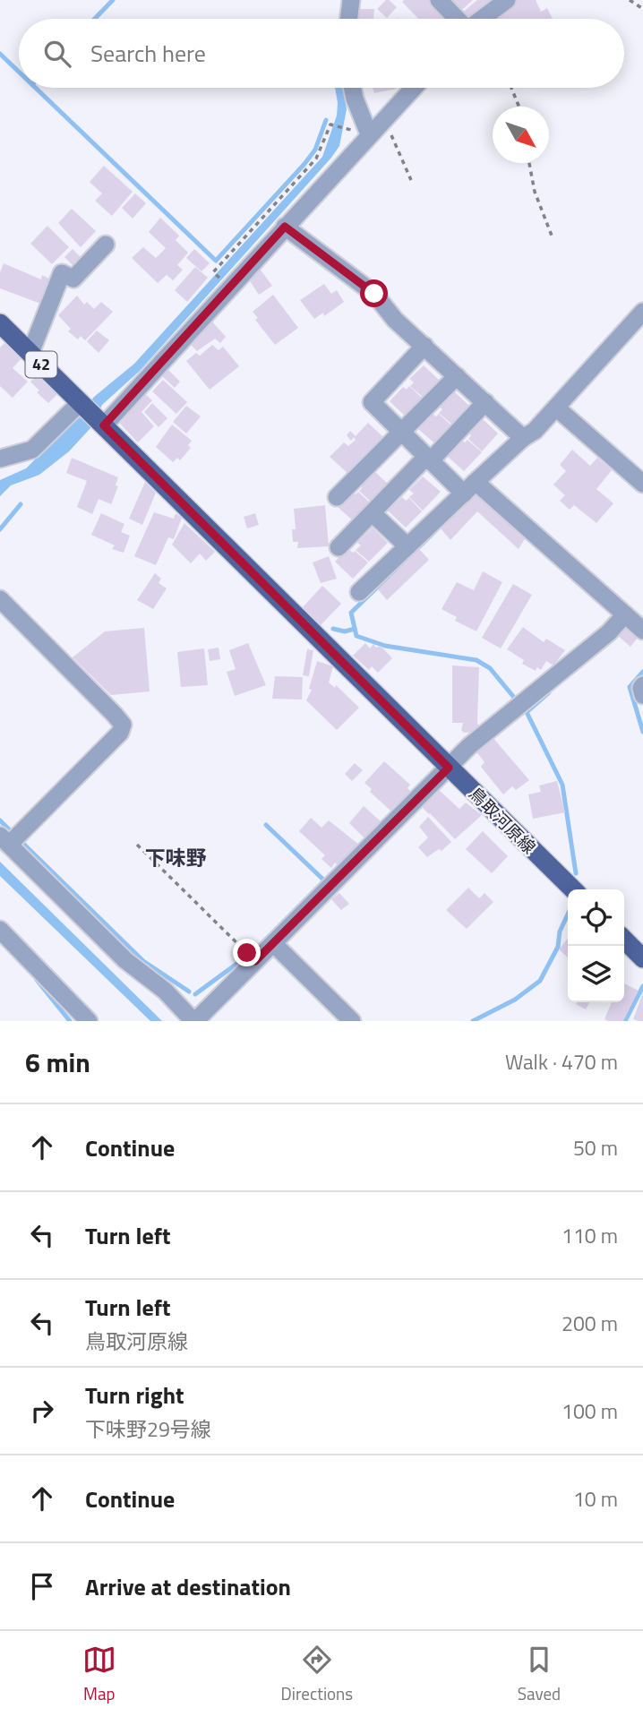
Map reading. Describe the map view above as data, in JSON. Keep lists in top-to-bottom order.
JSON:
{
  "streets": {
    "main road": ["42", "鳥取河原線"]
  },
  "districts": ["下味野"],
  "north": "bottom right",
  "page": {
    "search": "Search here",
    "heading": ["6 min", "Walk · 470 m"],
    "list": [
      ["Continue", "50 m"],
      ["Turn left", "110 m"],
      ["Turn left", "鳥取河原線", "200 m"],
      ["Turn right", "下味野29号線", "100 m"],
      ["Continue", "10 m"],
      "Arrive at destination"
    ],
    "nav": ["Map", "Directions", "Saved"]
  }
}
